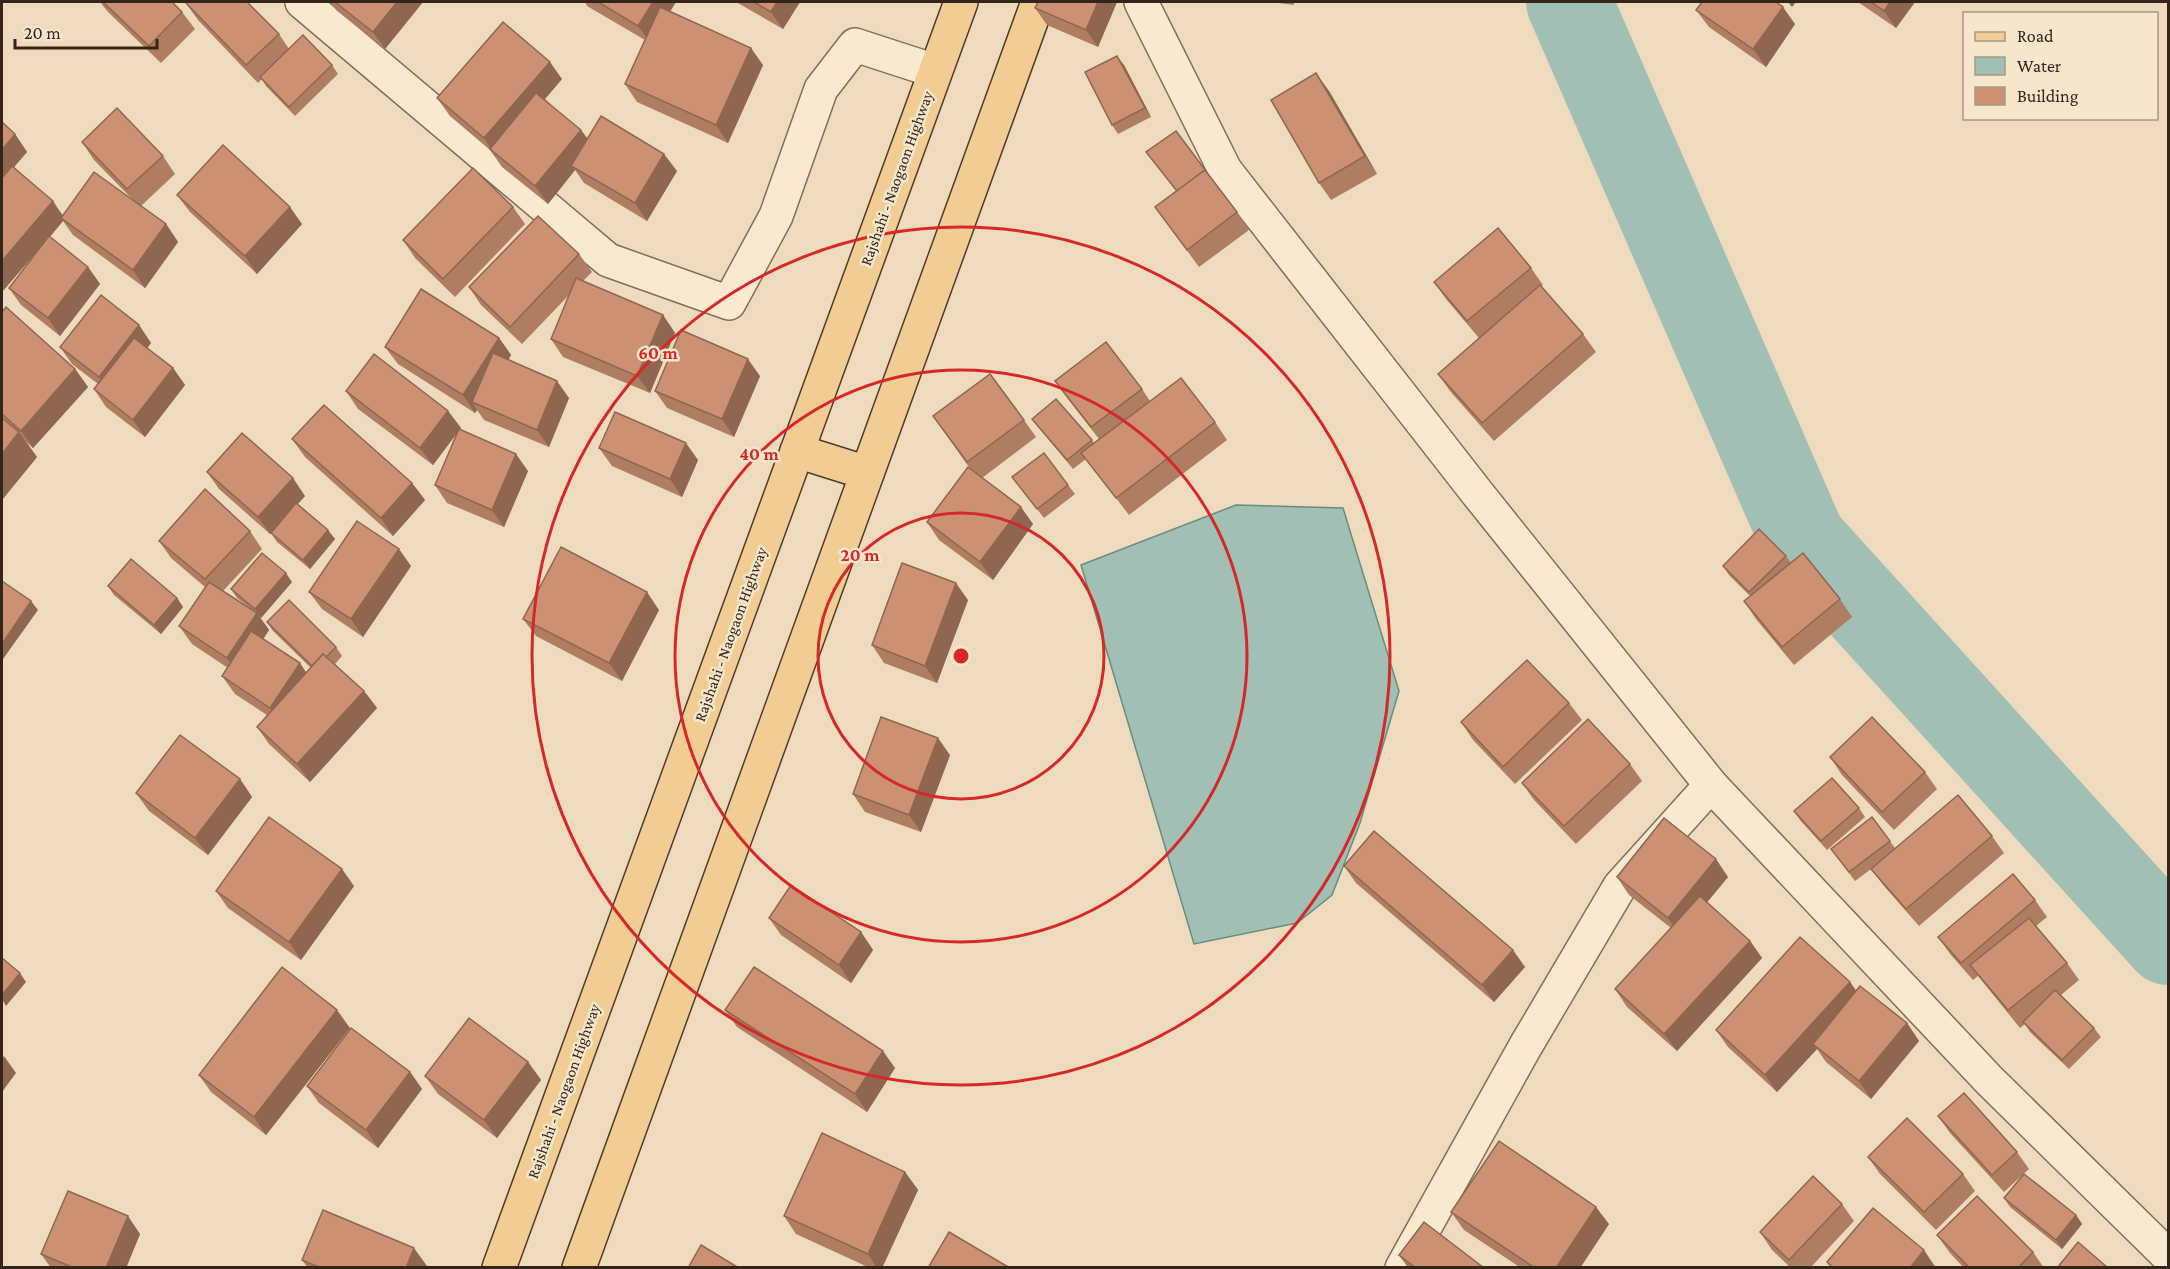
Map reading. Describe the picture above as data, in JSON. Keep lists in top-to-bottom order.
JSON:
{
  "streets": {
    "main road": ["Rajshahi - Naogaon Highway"]
  },
  "legend": ["Road", "Water", "Building"],
  "scale_bar": "20 m",
  "rings": ["60 m", "40 m", "20 m"]
}
